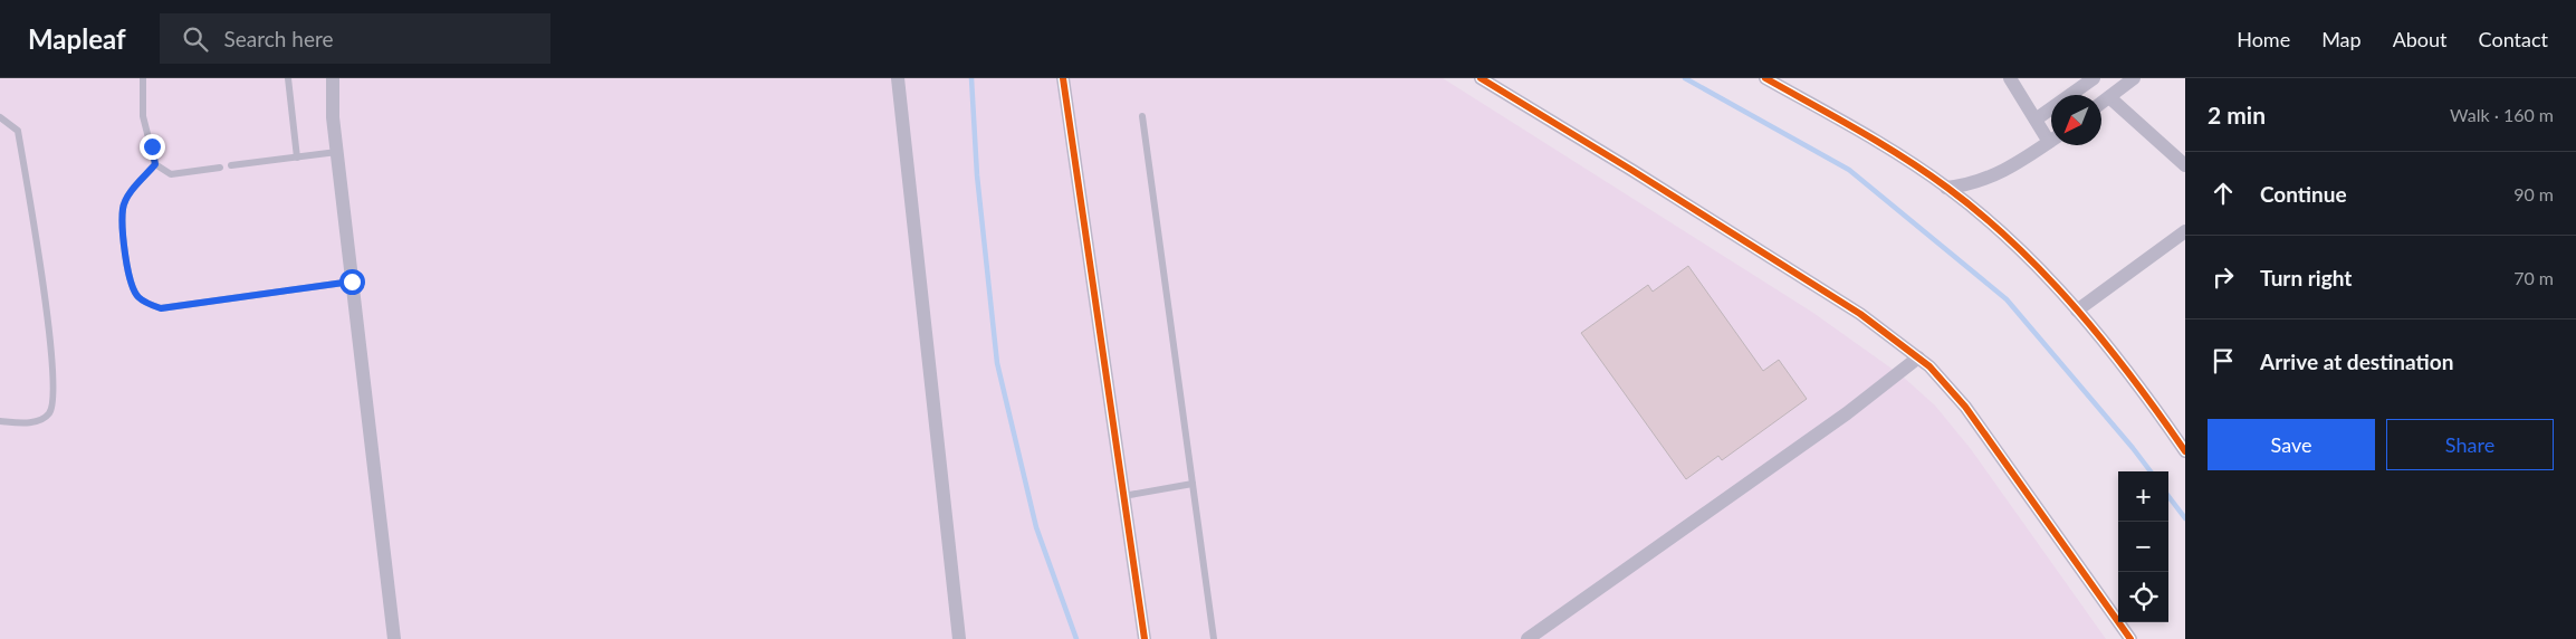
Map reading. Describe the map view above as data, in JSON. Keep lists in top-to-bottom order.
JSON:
{
  "north": "bottom left",
  "page": {
    "header": "Mapleaf",
    "search": "Search here",
    "nav": [
      "Home",
      "Map",
      "About",
      "Contact"
    ],
    "heading": ["2 min", "Walk · 160 m"],
    "list": [
      ["Continue", "90 m"],
      ["Turn right", "70 m"],
      "Arrive at destination"
    ],
    "buttons": ["Save", "Share"],
    "map_buttons": ["+", "−"]
  }
}
